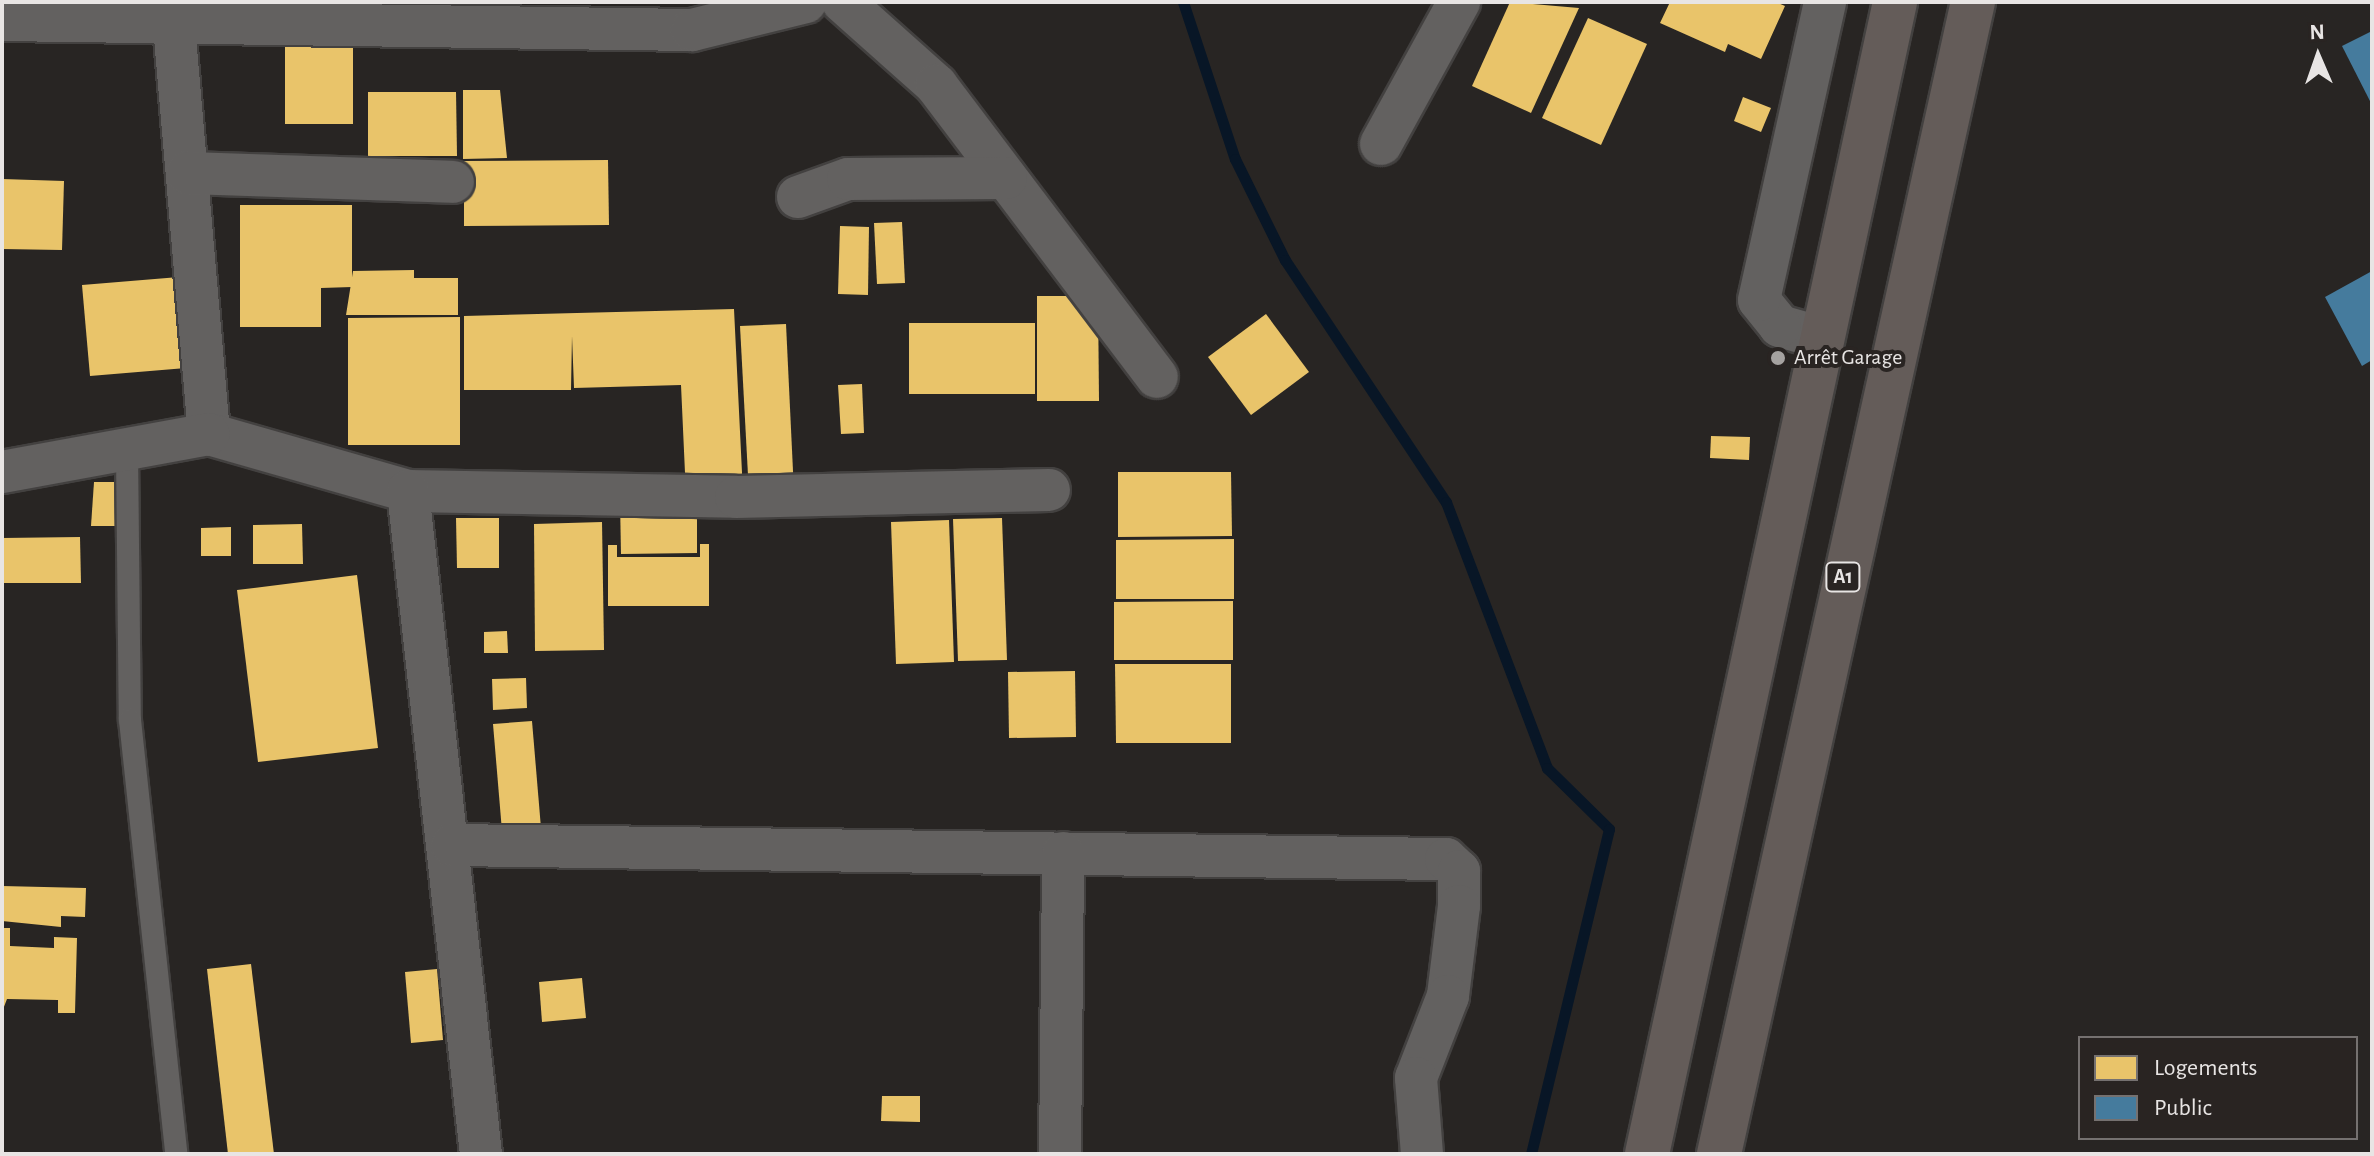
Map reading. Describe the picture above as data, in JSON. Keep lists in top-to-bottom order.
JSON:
{
  "streets": {
    "main road": ["A1"]
  },
  "places": ["Arrêt Garage"],
  "legend": ["Logements", "Public"],
  "north": "top"
}
